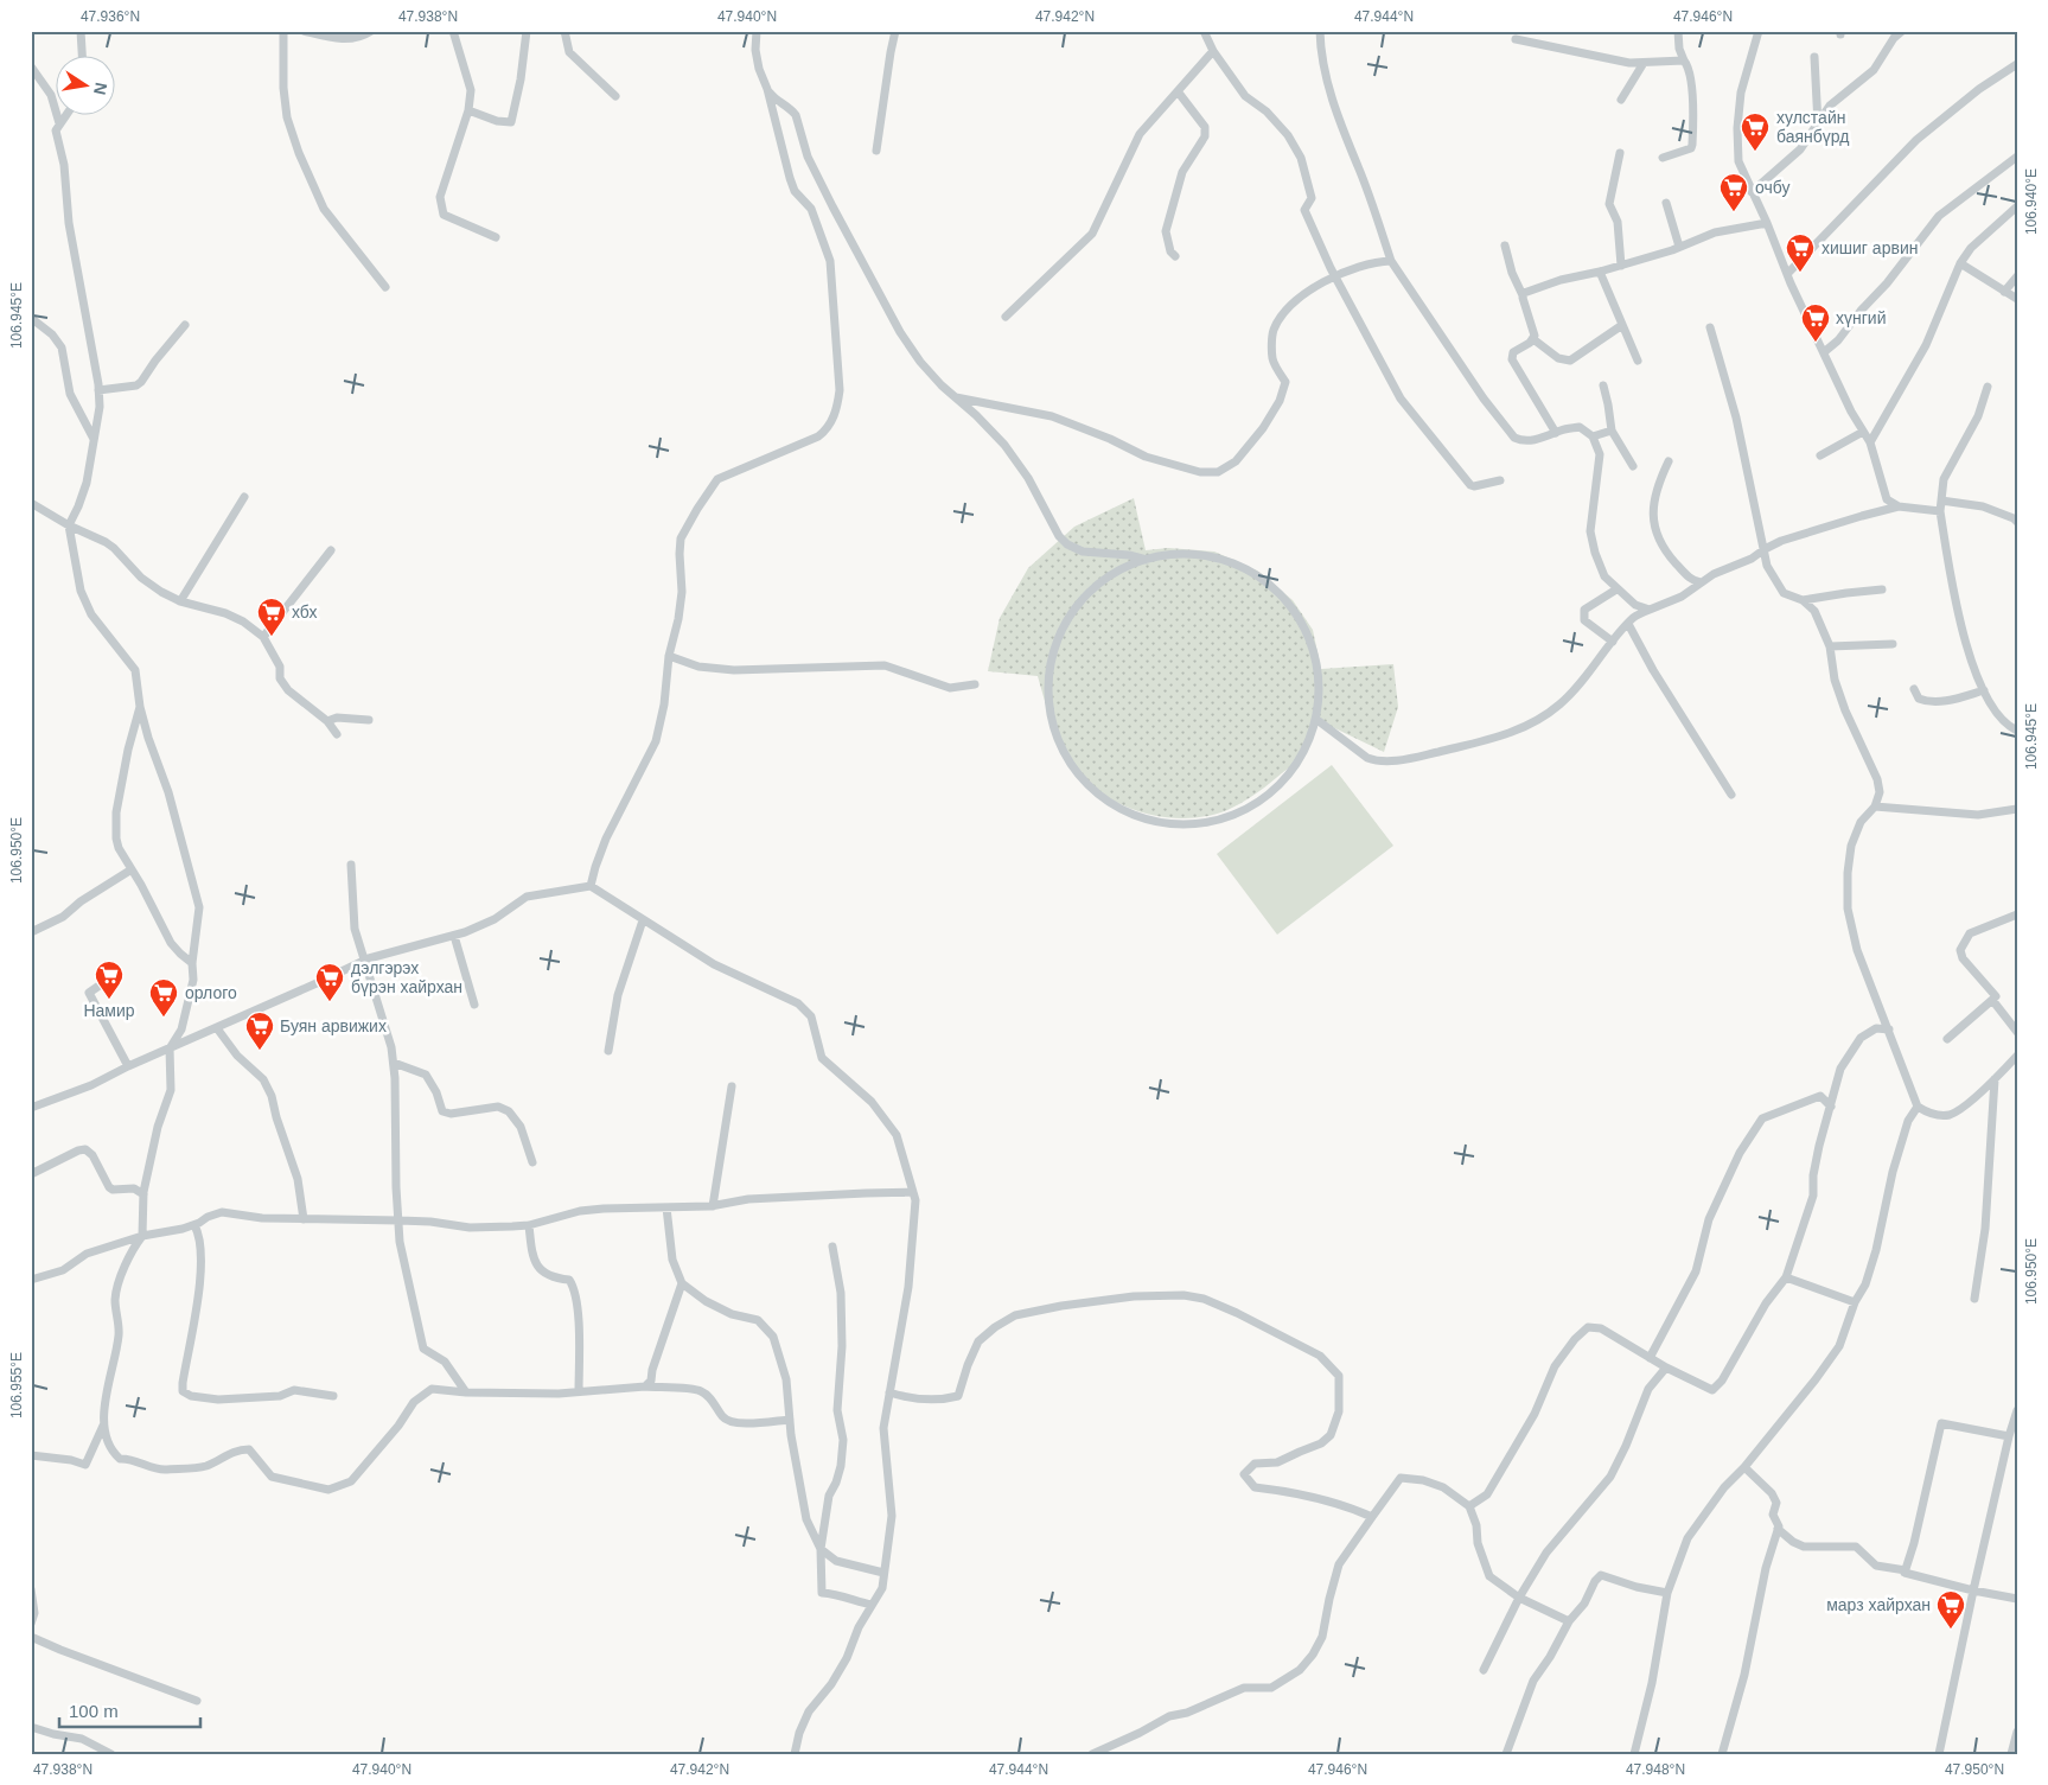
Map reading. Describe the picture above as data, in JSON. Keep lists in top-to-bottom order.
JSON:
{
  "places": {
    "supermarket": [
      "хулстайн баянбүрд",
      "очбу",
      "хишиг арвин",
      "хүнгий",
      "хбх",
      "Намир",
      "дэлгэрэх бүрэн хайрхан",
      "орлого",
      "Буян арвижих",
      "марз хайрхан"
    ]
  },
  "scale_bar": "100 m",
  "north": "right",
  "coordinates": [
    "47.936°N",
    "47.938°N",
    "47.940°N",
    "47.942°N",
    "47.944°N",
    "47.946°N",
    "106.940°E",
    "106.945°E",
    "106.950°E",
    "106.955°E",
    "47.948°N",
    "47.950°N"
  ]
}
